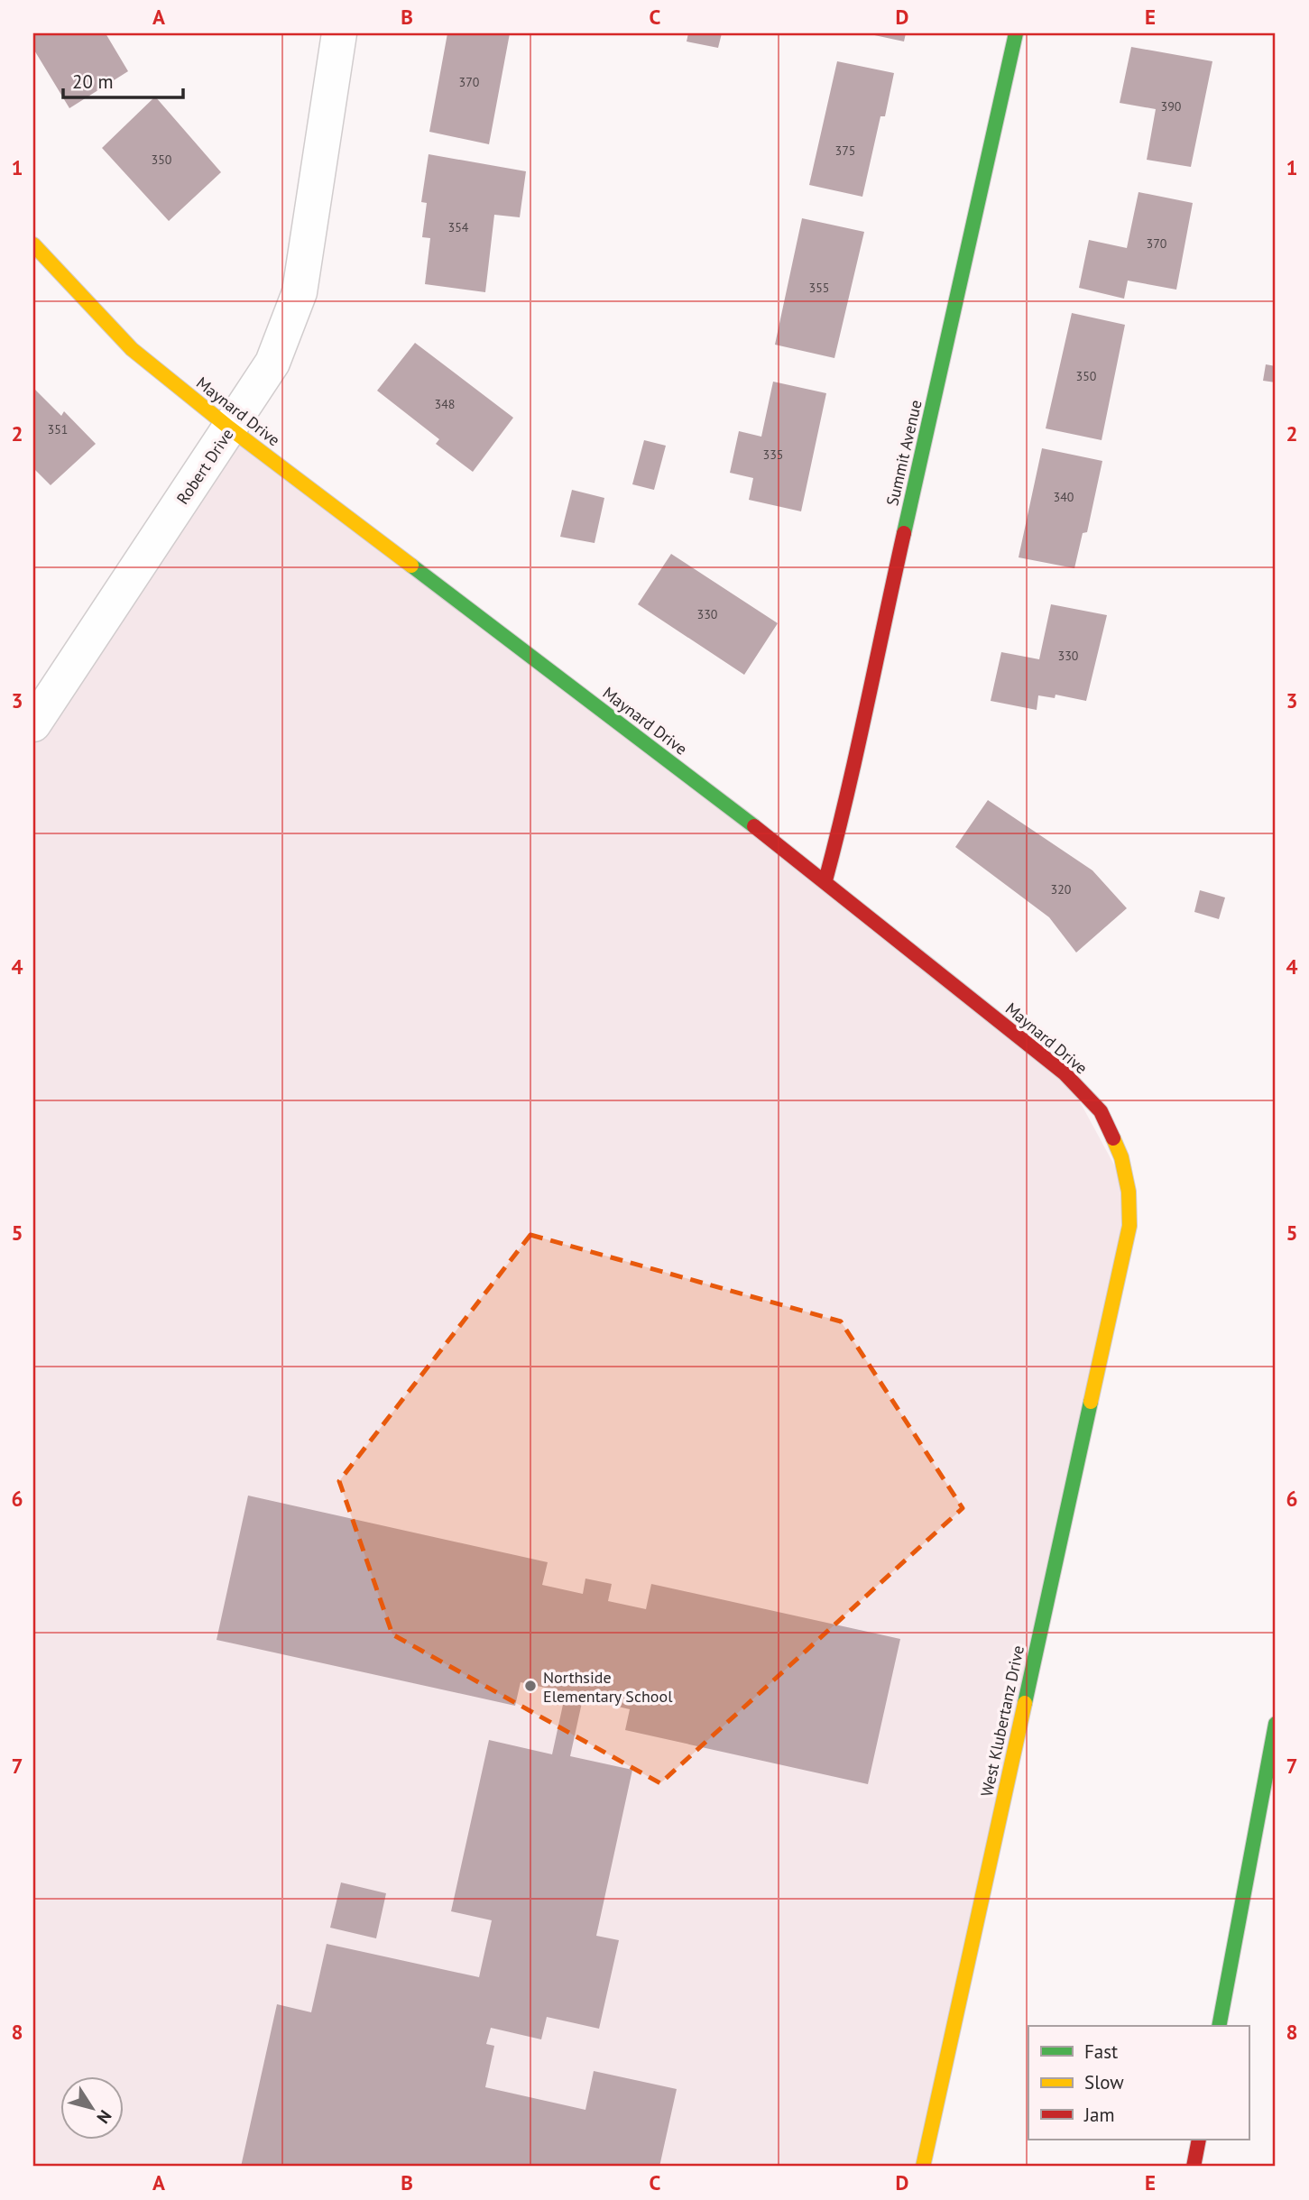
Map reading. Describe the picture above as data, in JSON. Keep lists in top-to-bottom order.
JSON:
{
  "streets": {
    "main road": ["Maynard Drive", "Summit Avenue", "West Klubertanz Drive"],
    "street": ["Robert Drive"]
  },
  "crossings": [
    ["Maynard Drive", "Summit Avenue"],
    ["Maynard Drive", "Robert Drive"],
    ["Maynard Drive", "West Klubertanz Drive"]
  ],
  "places": ["Northside Elementary School"],
  "house_numbers": [
    "370",
    "390",
    "375",
    "350",
    "354",
    "370",
    "355",
    "350",
    "348",
    "351",
    "335",
    "340",
    "330",
    "330",
    "320"
  ],
  "legend": ["Fast", "Slow", "Jam"],
  "scale_bar": "20 m",
  "north": "bottom right",
  "grid": {
    "columns": [
      "A",
      "B",
      "C",
      "D",
      "E"
    ],
    "rows": [
      "1",
      "2",
      "3",
      "4",
      "5",
      "6",
      "7",
      "8"
    ]
  }
}
